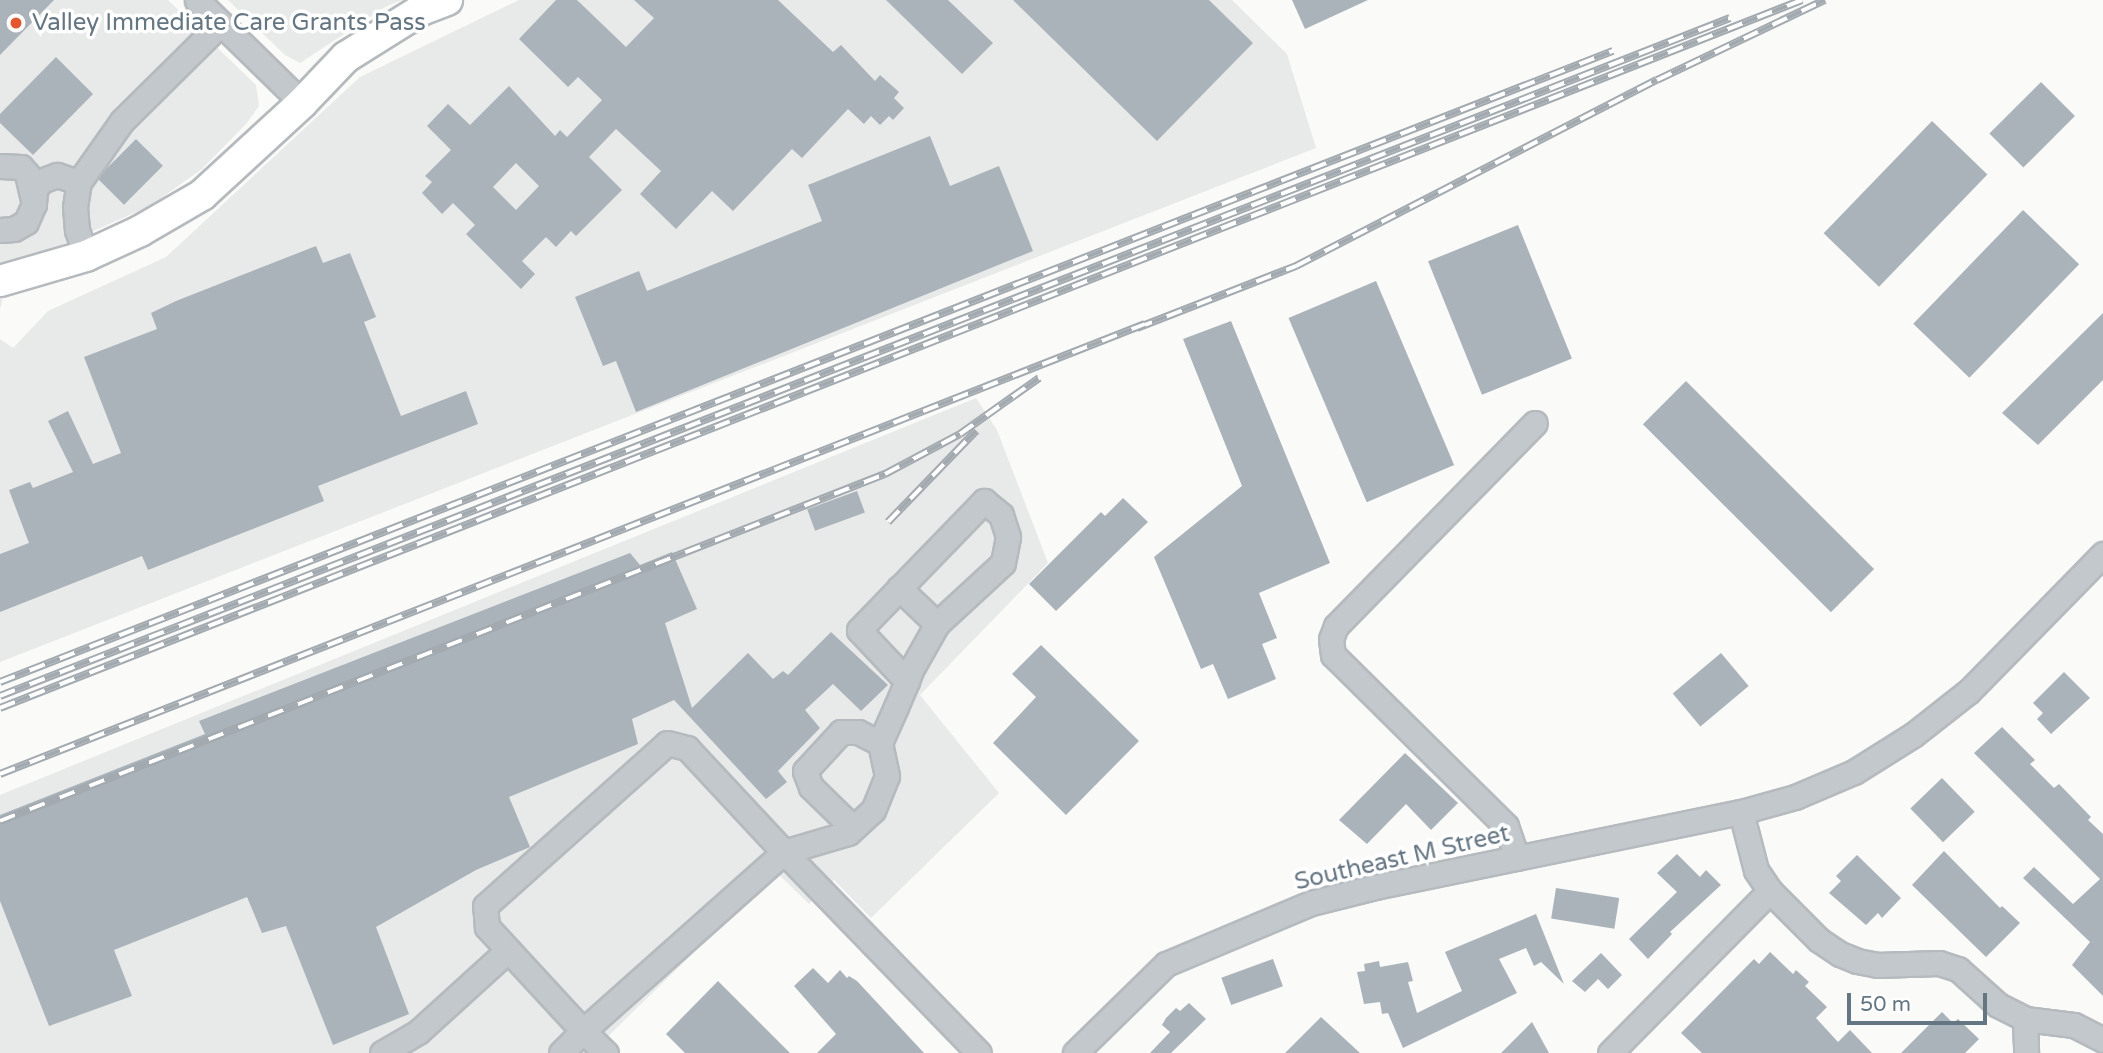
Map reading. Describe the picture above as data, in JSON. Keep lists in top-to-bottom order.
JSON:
{
  "streets": {
    "street": ["Southeast M Street"]
  },
  "places": ["Valley Immediate Care Grants Pass"],
  "scale_bar": "50 m"
}
